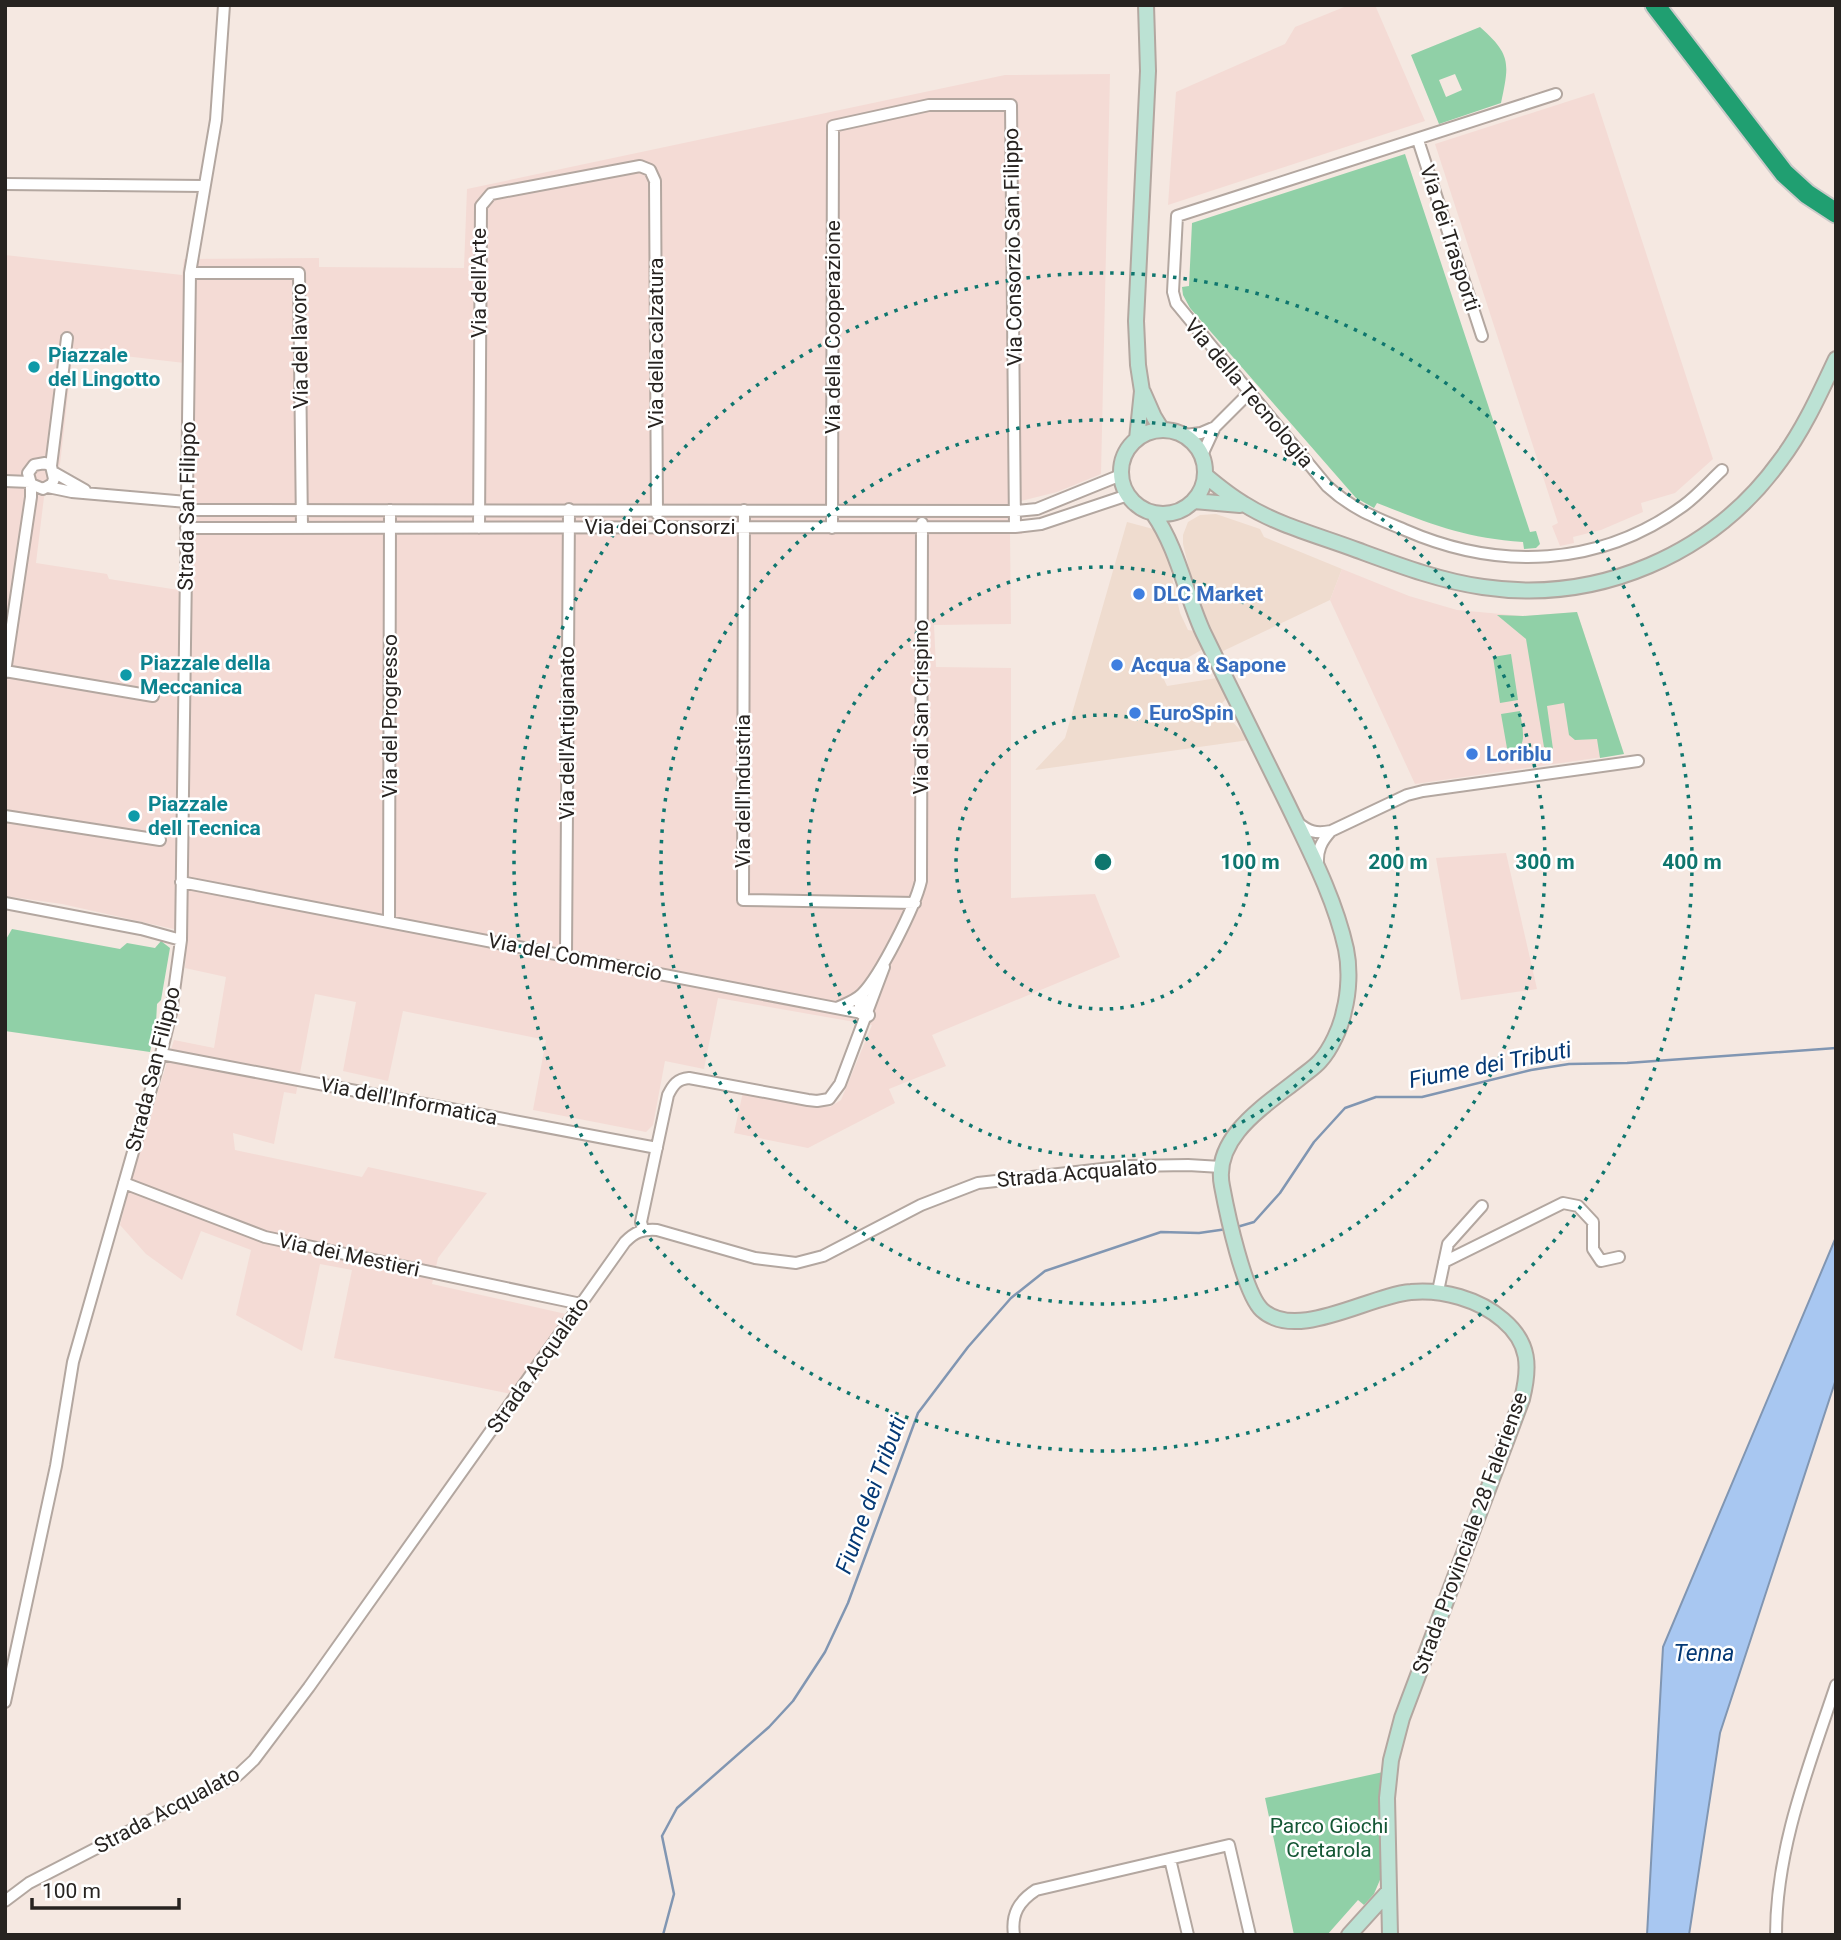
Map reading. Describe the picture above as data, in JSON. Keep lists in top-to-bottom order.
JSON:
{
  "streets": {
    "main road": ["Strada Provinciale 28 Faleriense"],
    "street": [
      "Via dei Trasporti",
      "Via Consorzio San Filippo",
      "Via dell'Arte",
      "Via della Cooperazione",
      "Via della calzatura",
      "Via del lavoro",
      "Via della Tecnologia",
      "Strada San Filippo",
      "Via dei Consorzi",
      "Via di San Crispino",
      "Via del Progresso",
      "Via dell'Artigianato",
      "Via dell'Industria",
      "Via del Commercio",
      "Via dell'Informatica",
      "Strada Acqualato",
      "Via dei Mestieri"
    ]
  },
  "crossings": [
    ["Via dei Trasporti", "Via della Tecnologia"],
    ["Via Consorzio San Filippo", "Via della Cooperazione"],
    ["Via Consorzio San Filippo", "Via dei Consorzi"],
    ["Via dell'Arte", "Via della calzatura"],
    ["Via dell'Arte", "Via dei Consorzi"],
    ["Via della Cooperazione", "Via dei Consorzi"],
    ["Via della calzatura", "Via dei Consorzi"],
    ["Via del lavoro", "Strada San Filippo"],
    ["Via del lavoro", "Via dei Consorzi"],
    ["Strada San Filippo", "Via dei Consorzi"],
    ["Strada San Filippo", "Via del Commercio"],
    ["Strada San Filippo", "Via dell'Informatica"],
    ["Strada San Filippo", "Via dei Mestieri"],
    ["Via dei Consorzi", "Via di San Crispino"],
    ["Via dei Consorzi", "Via del Progresso"],
    ["Via dei Consorzi", "Via dell'Artigianato"],
    ["Via dei Consorzi", "Via dell'Industria"],
    ["Via di San Crispino", "Via dell'Industria"],
    ["Via del Progresso", "Via del Commercio"],
    ["Via dell'Artigianato", "Via del Commercio"],
    ["Strada Acqualato", "Via dei Mestieri"],
    ["Strada Acqualato", "Strada Provinciale 28 Faleriense"]
  ],
  "water": ["Fiume dei Tributi", "Tenna"],
  "parks": ["Parco Giochi Cretarola"],
  "places": [
    "Piazzale del Lingotto",
    "DLC Market",
    "Acqua & Sapone",
    "Piazzale della Meccanica",
    "EuroSpin",
    "Loriblu",
    "Piazzale dell Tecnica"
  ],
  "scale_bar": "100 m",
  "rings": [
    "100 m",
    "200 m",
    "300 m",
    "400 m"
  ]
}
